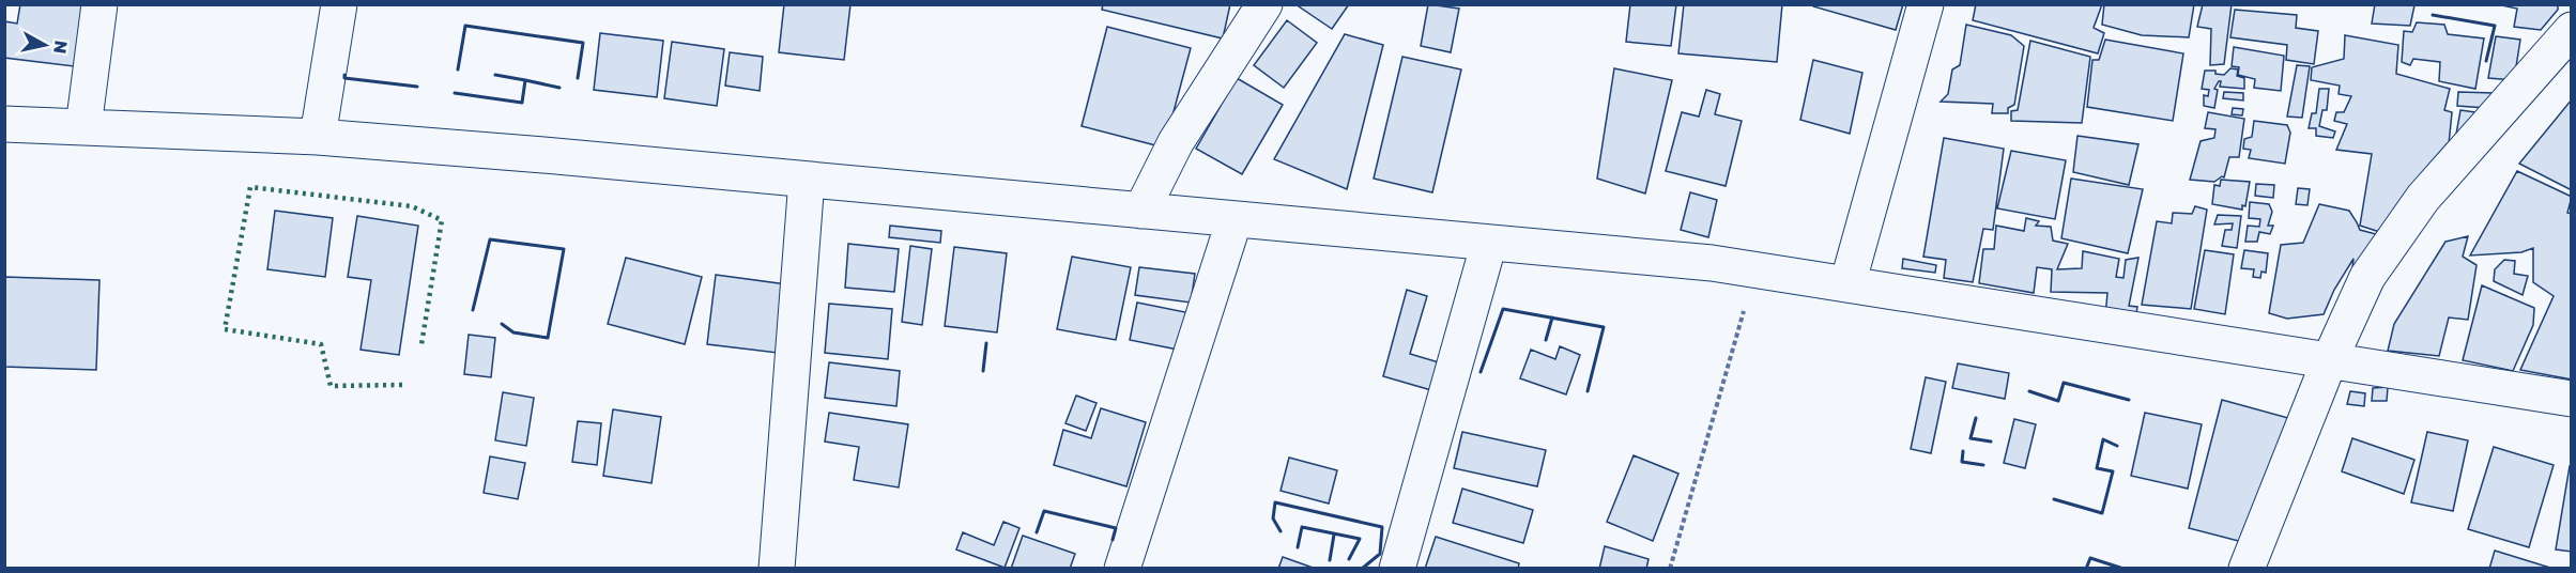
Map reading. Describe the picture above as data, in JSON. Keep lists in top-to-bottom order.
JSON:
{
  "north": "right"
}
